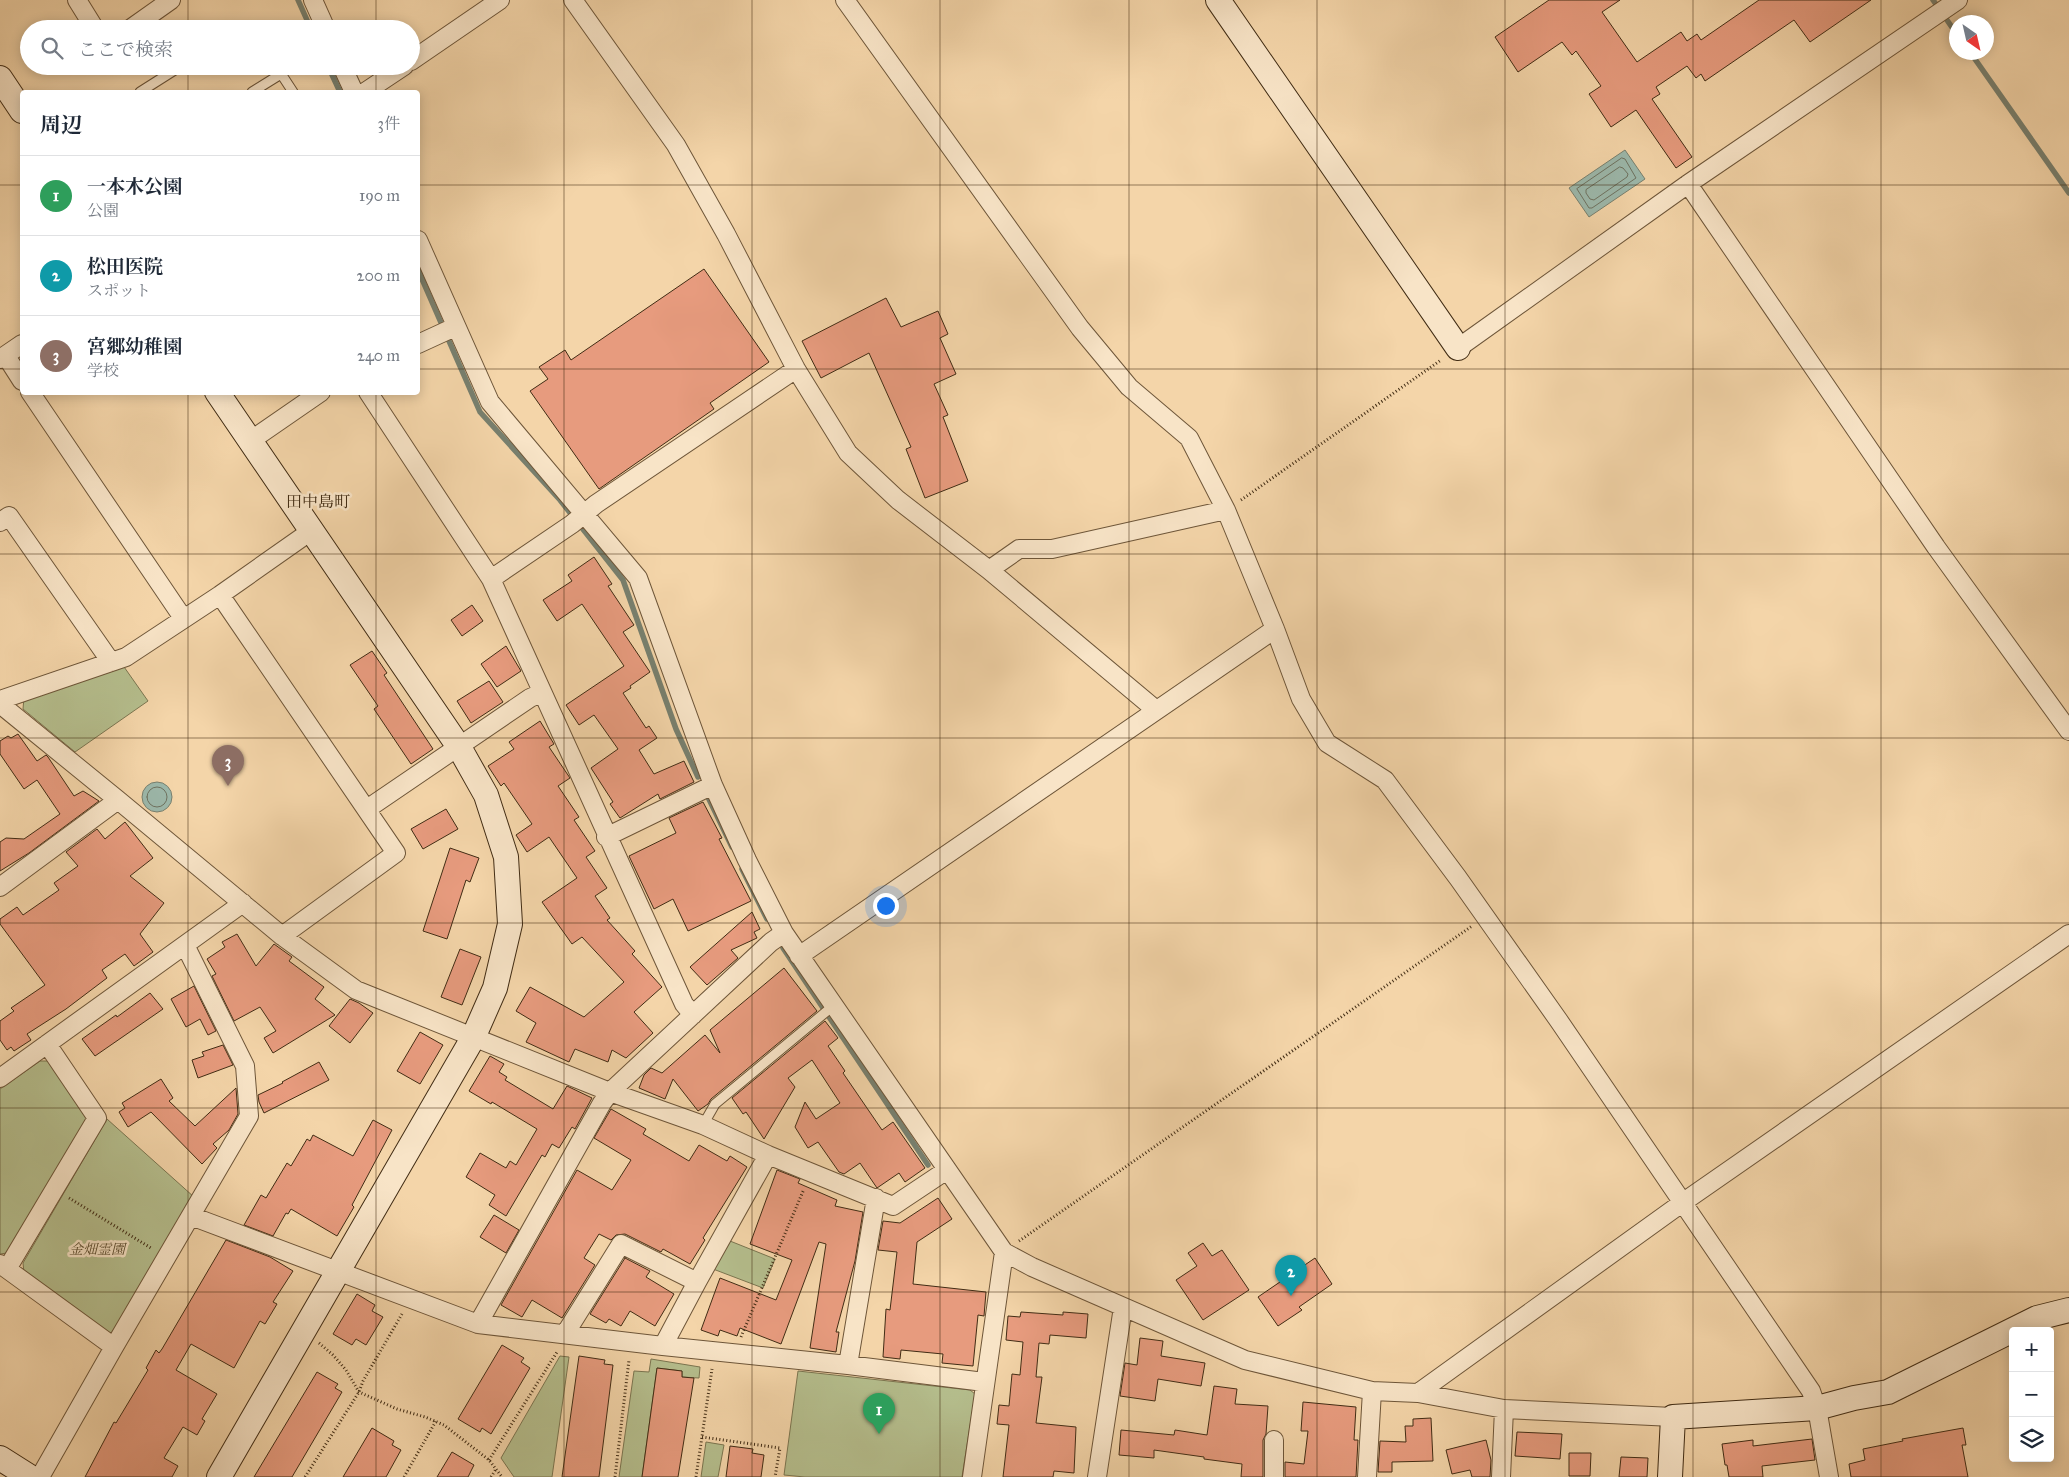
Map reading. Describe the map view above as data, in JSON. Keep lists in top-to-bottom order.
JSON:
{
  "districts": ["田中島町"],
  "parks": ["金畑霊園"],
  "north": "bottom right",
  "page": {
    "search": "ここで検索",
    "heading": ["周辺", "3件"],
    "list": [
      {
        "mark": "1",
        "name": "一本木公園",
        "note": "公園",
        "value": "190 m"
      },
      {
        "mark": "2",
        "name": "松田医院",
        "note": "スポット",
        "value": "200 m"
      },
      {
        "mark": "3",
        "name": "宮郷幼稚園",
        "note": "学校",
        "value": "240 m"
      }
    ],
    "pins": ["3", "2", "1"],
    "map_buttons": ["+", "−"]
  }
}
